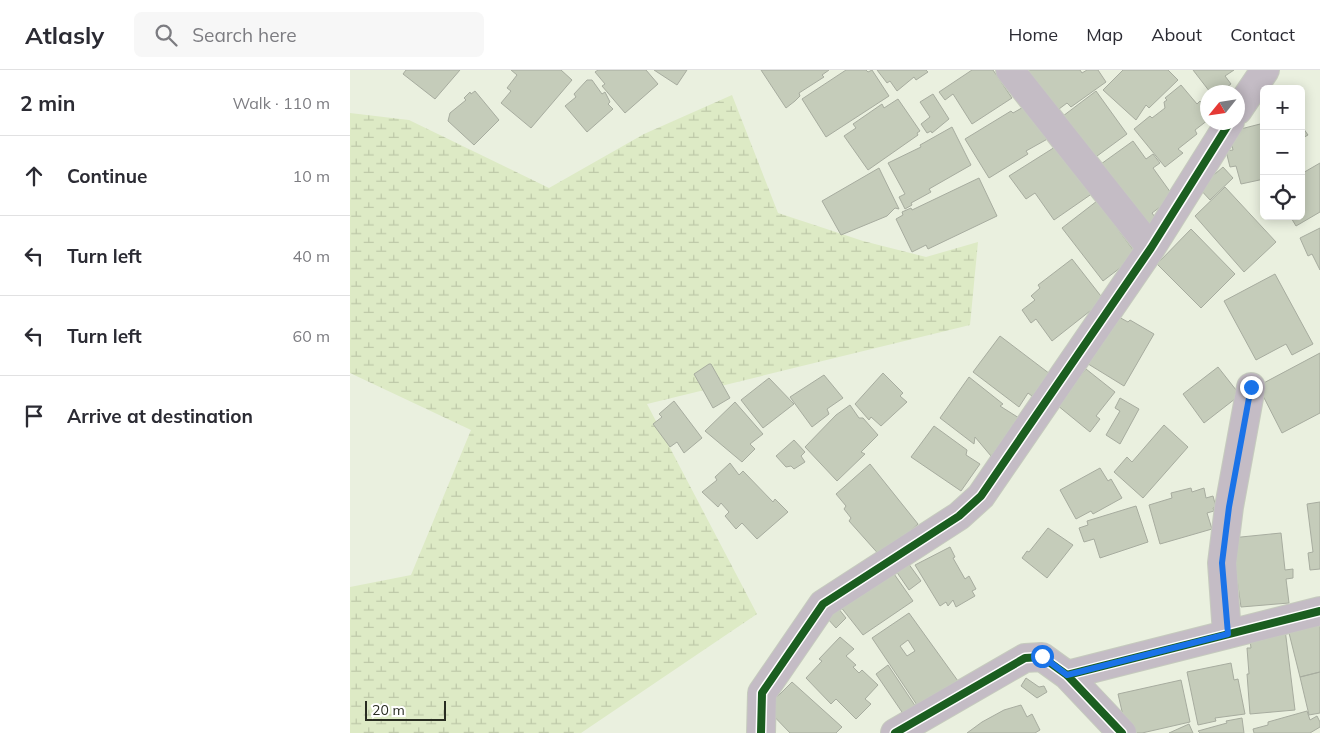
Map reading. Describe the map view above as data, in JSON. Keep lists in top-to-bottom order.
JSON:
{
  "scale_bar": "20 m",
  "north": "bottom left",
  "page": {
    "header": "Atlasly",
    "search": "Search here",
    "nav": [
      "Home",
      "Map",
      "About",
      "Contact"
    ],
    "heading": ["2 min", "Walk · 110 m"],
    "map_buttons": ["+", "−"],
    "list": [
      ["Continue", "10 m"],
      ["Turn left", "40 m"],
      ["Turn left", "60 m"],
      "Arrive at destination"
    ],
    "scale": "20 m"
  }
}
